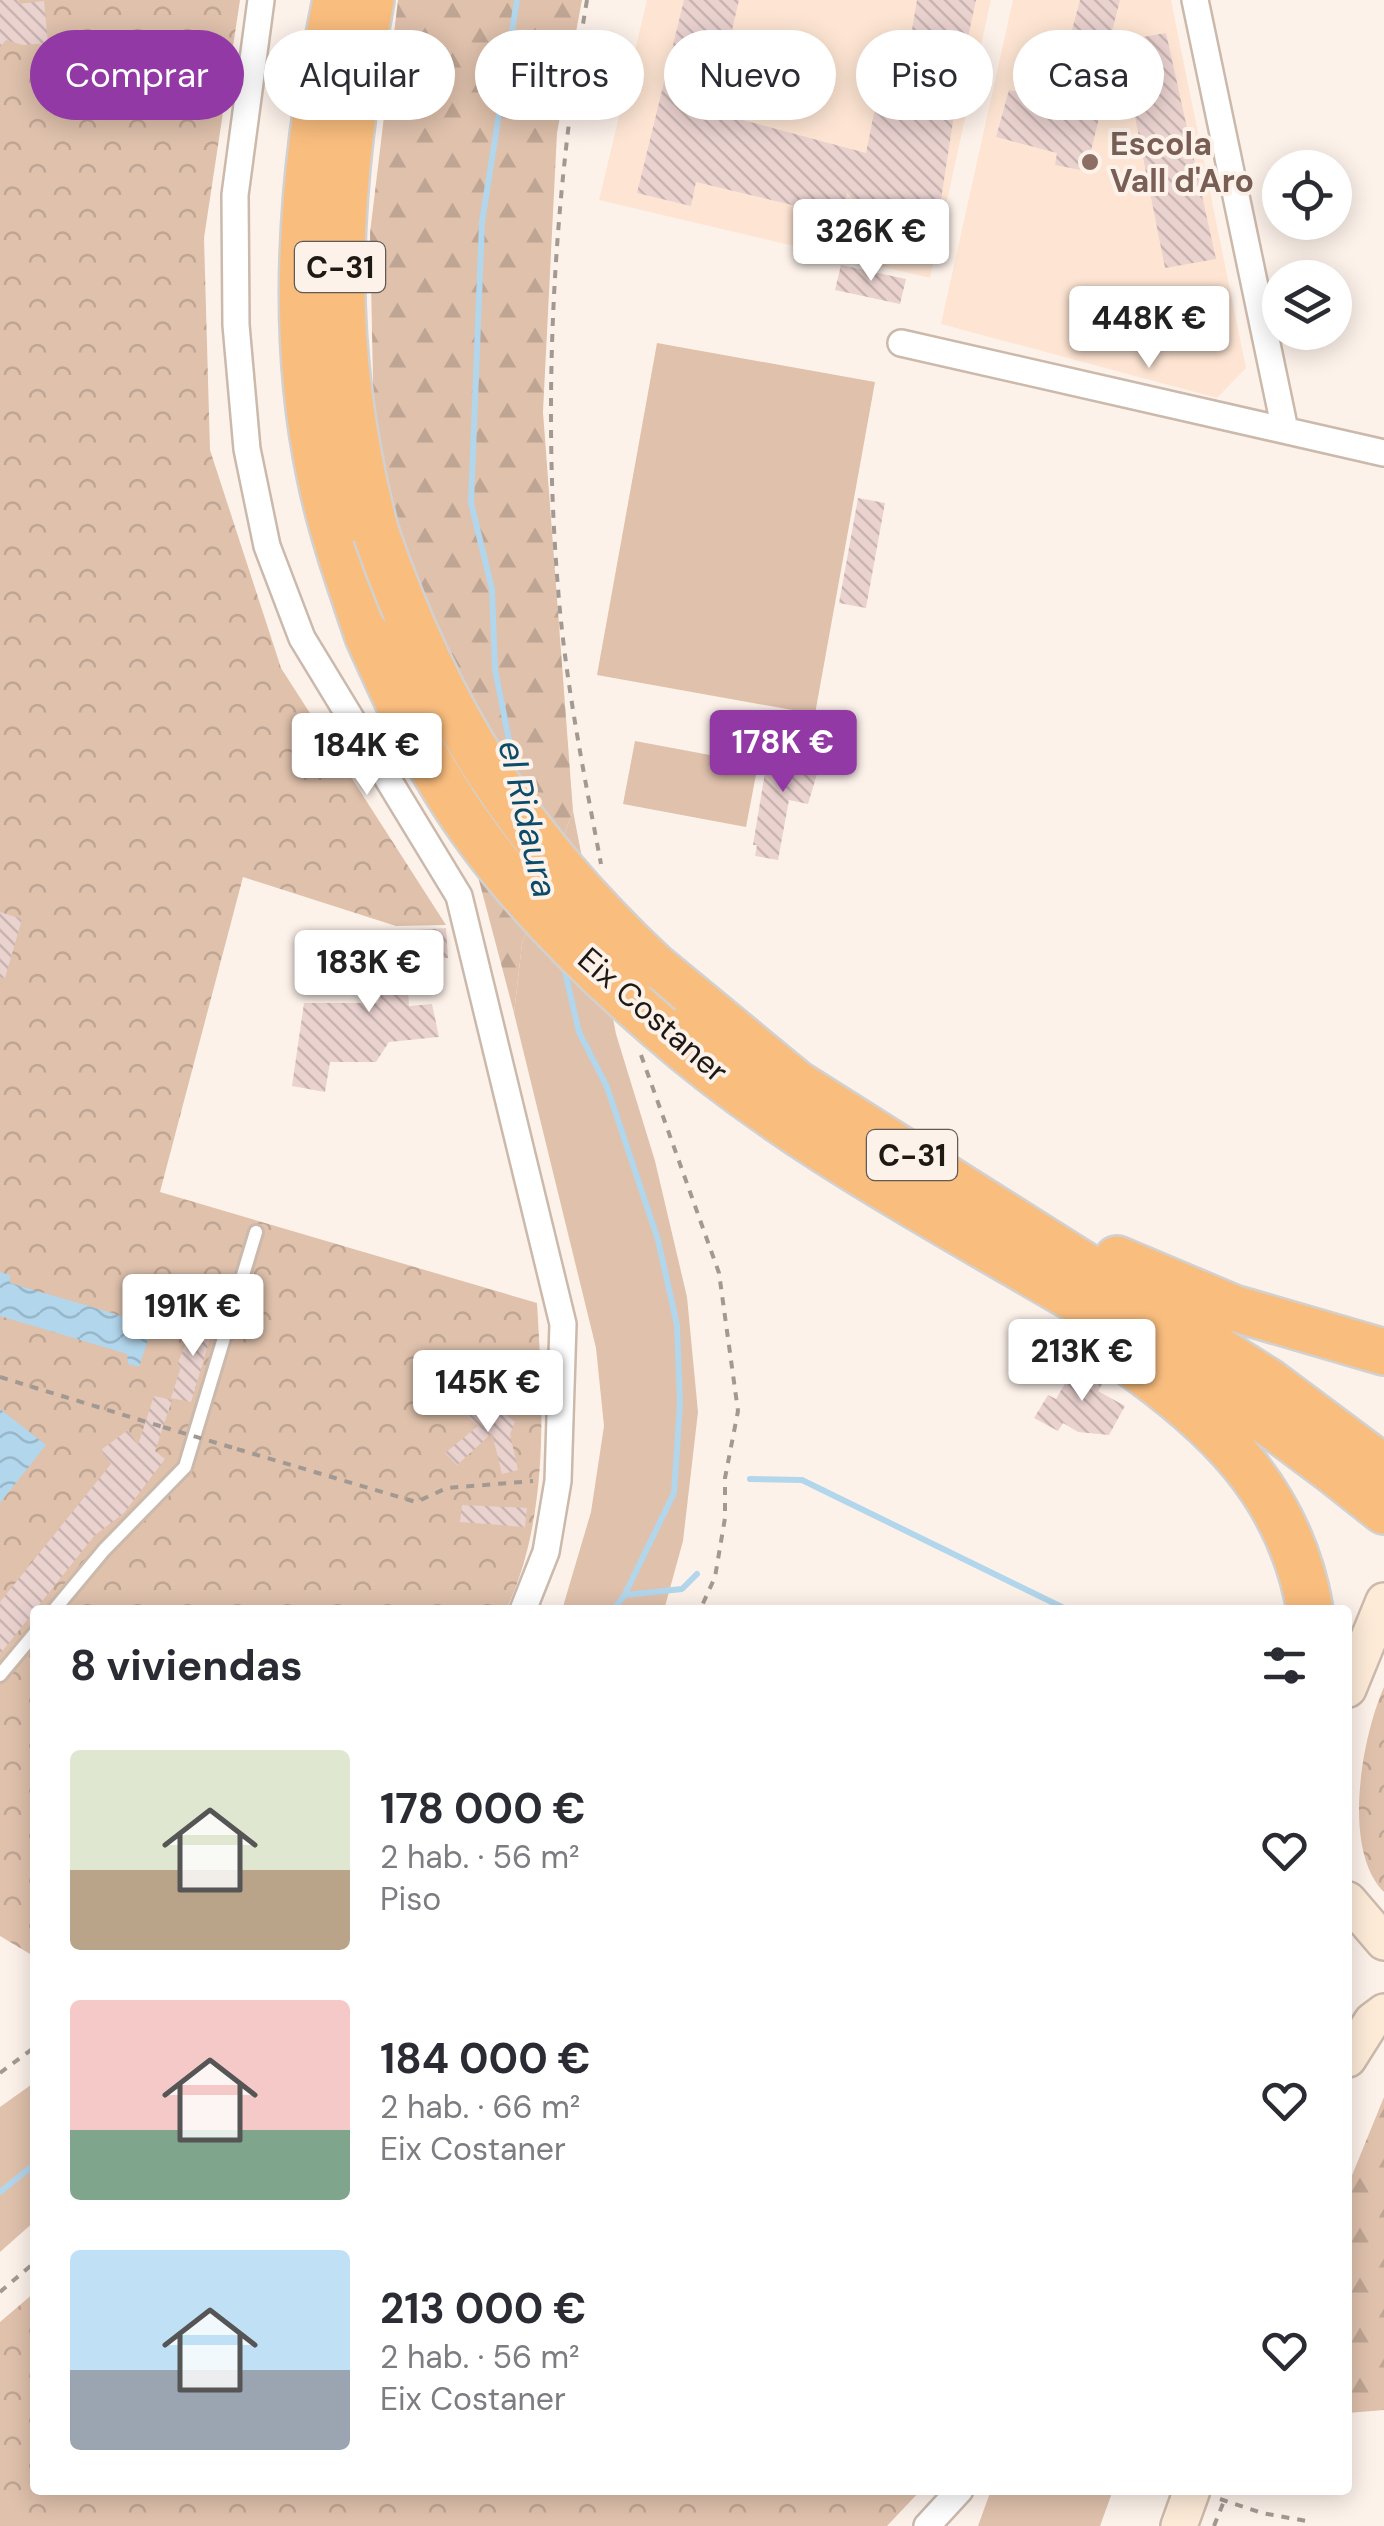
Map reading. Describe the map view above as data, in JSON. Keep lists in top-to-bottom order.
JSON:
{
  "streets": {
    "highway": ["C-31", "Eix Costaner"]
  },
  "water": ["el Ridaura"],
  "places": ["Escola Vall d'Aro"],
  "page": {
    "chip": [
      "Comprar",
      "Alquilar",
      "Filtros",
      "Nuevo",
      "Piso",
      "Casa"
    ],
    "price": [
      "326K €",
      "448K €",
      "178K €",
      "184K €",
      "183K €",
      "191K €",
      "213K €",
      "145K €"
    ],
    "heading": "8 viviendas",
    "list": [
      {
        "name": "178 000 €",
        "note": "2 hab. · 56 m² · Piso"
      },
      {
        "name": "184 000 €",
        "note": "2 hab. · 66 m² · Eix Costaner"
      },
      {
        "name": "213 000 €",
        "note": "2 hab. · 56 m² · Eix Costaner"
      }
    ]
  }
}
